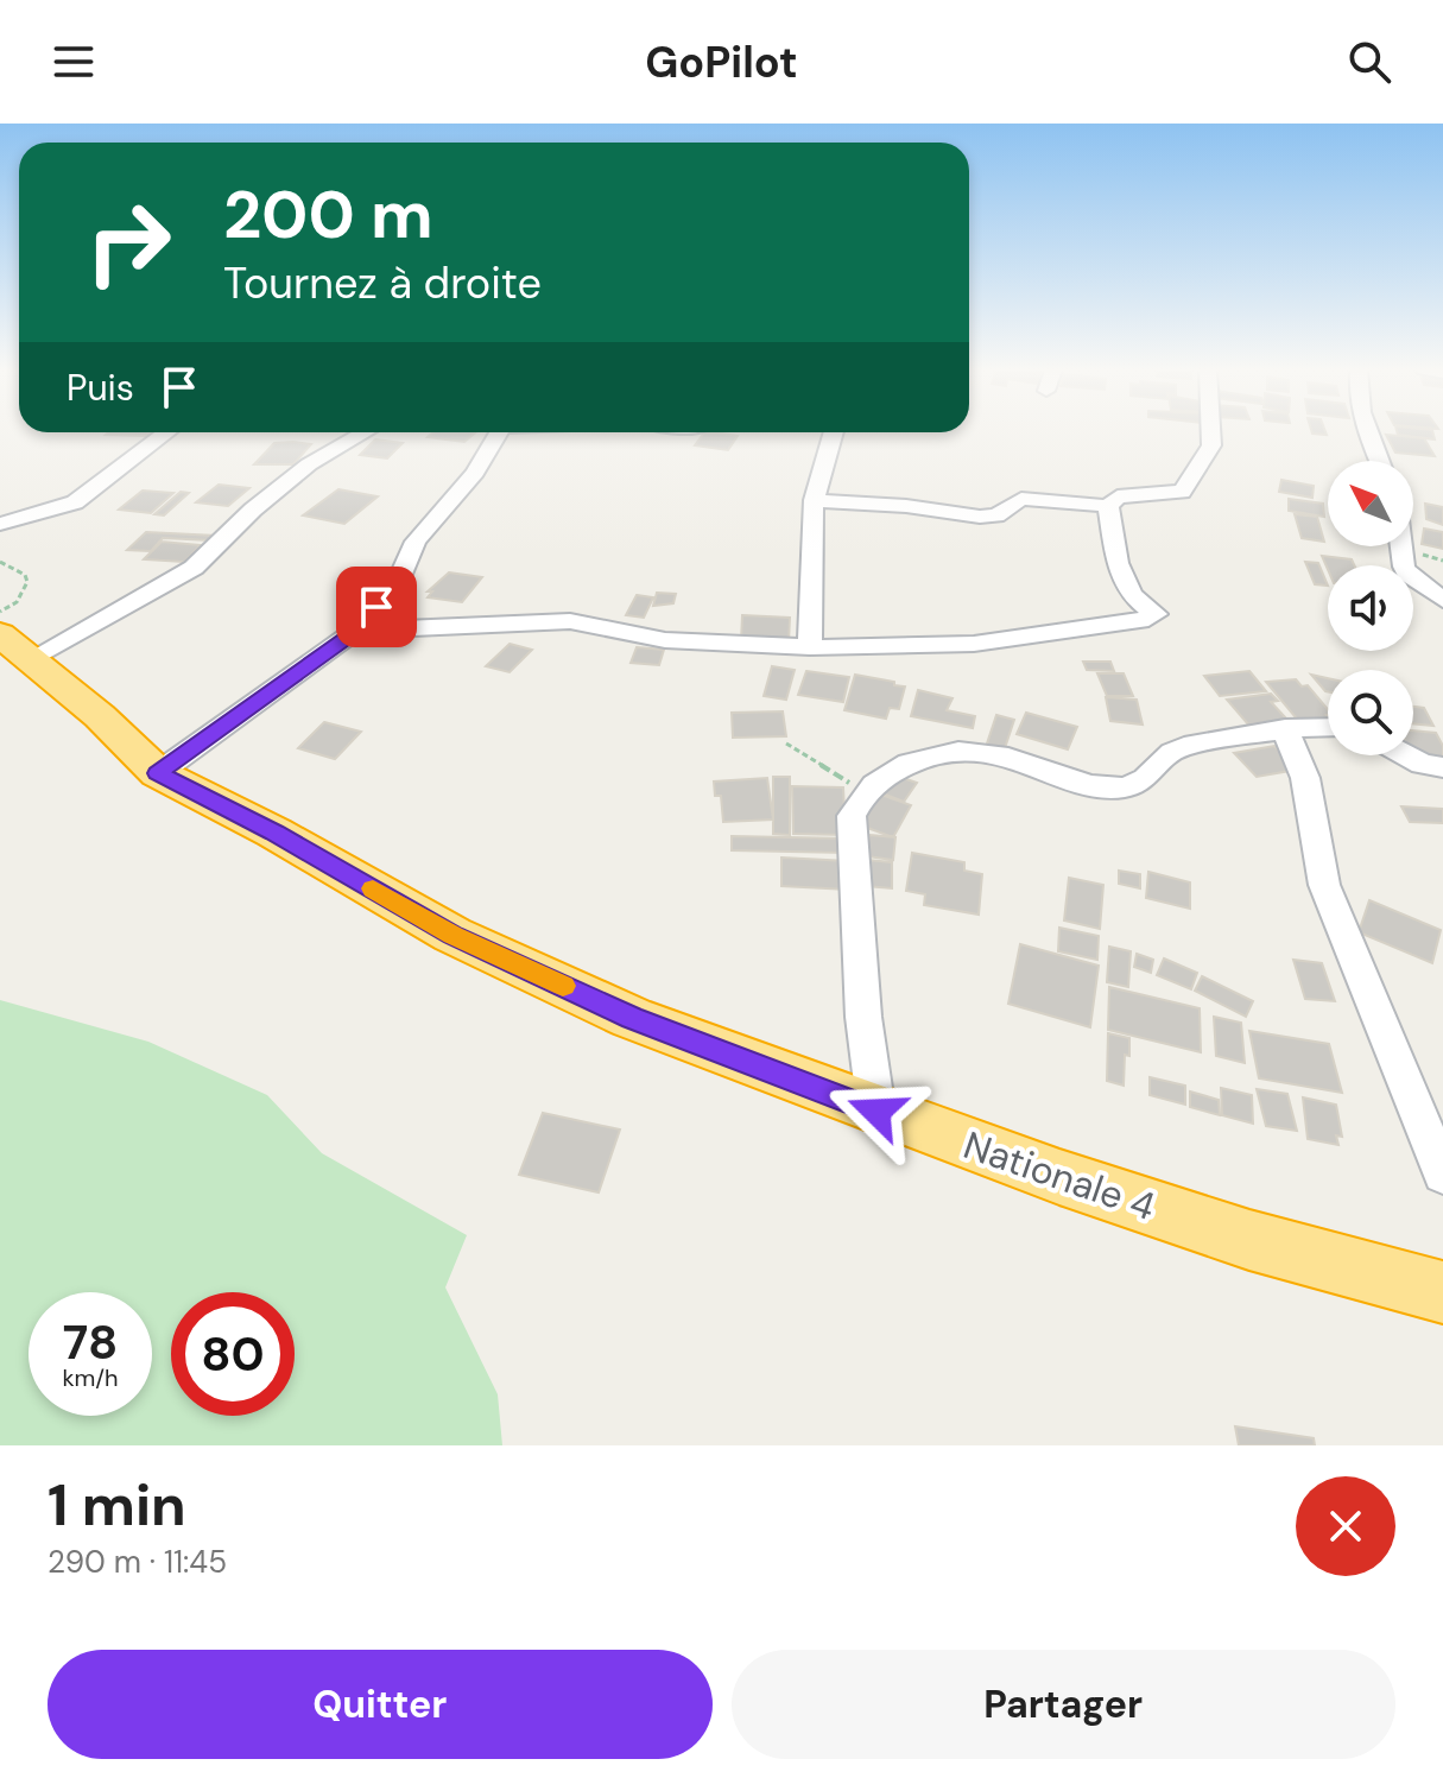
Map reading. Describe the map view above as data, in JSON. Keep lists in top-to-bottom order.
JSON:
{
  "streets": {
    "highway": ["Nationale 4"]
  },
  "north": "top left",
  "page": {
    "header": "GoPilot",
    "turn": ["200 m", "Tournez à droite"],
    "then": "Puis",
    "speed": "78 km/h",
    "limit": "80",
    "heading": ["1 min", "290 m · 11:45"],
    "buttons": ["Quitter", "Partager"]
  }
}
